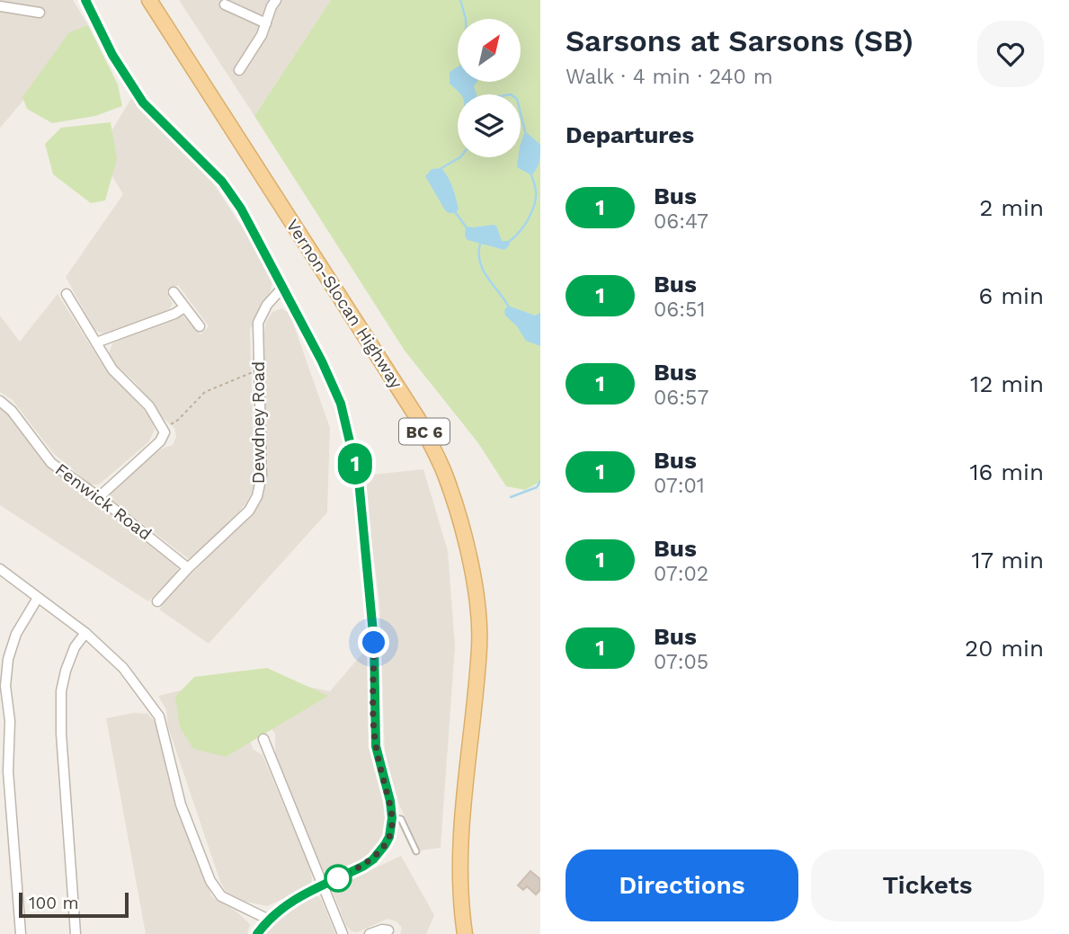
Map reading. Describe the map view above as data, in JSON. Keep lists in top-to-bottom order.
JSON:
{
  "streets": {
    "main road": ["Vernon-Slocan Highway", "BC 6"],
    "street": ["Dewdney Road", "Fenwick Road"]
  },
  "crossings": [
    ["Dewdney Road", "Fenwick Road"]
  ],
  "lines": ["bus line 1"],
  "scale_bar": "100 m",
  "north": "top right",
  "page": {
    "on_map": "1",
    "heading": [
      ["Sarsons at Sarsons (SB)", "Walk · 4 min · 240 m"],
      "Departures"
    ],
    "list": [
      {
        "mark": "1",
        "name": "Bus",
        "note": "06:47",
        "value": "2 min"
      },
      {
        "mark": "1",
        "name": "Bus",
        "note": "06:51",
        "value": "6 min"
      },
      {
        "mark": "1",
        "name": "Bus",
        "note": "06:57",
        "value": "12 min"
      },
      {
        "mark": "1",
        "name": "Bus",
        "note": "07:01",
        "value": "16 min"
      },
      {
        "mark": "1",
        "name": "Bus",
        "note": "07:02",
        "value": "17 min"
      },
      {
        "mark": "1",
        "name": "Bus",
        "note": "07:05",
        "value": "20 min"
      }
    ],
    "buttons": ["Directions", "Tickets"],
    "scale": "100 m"
  }
}
